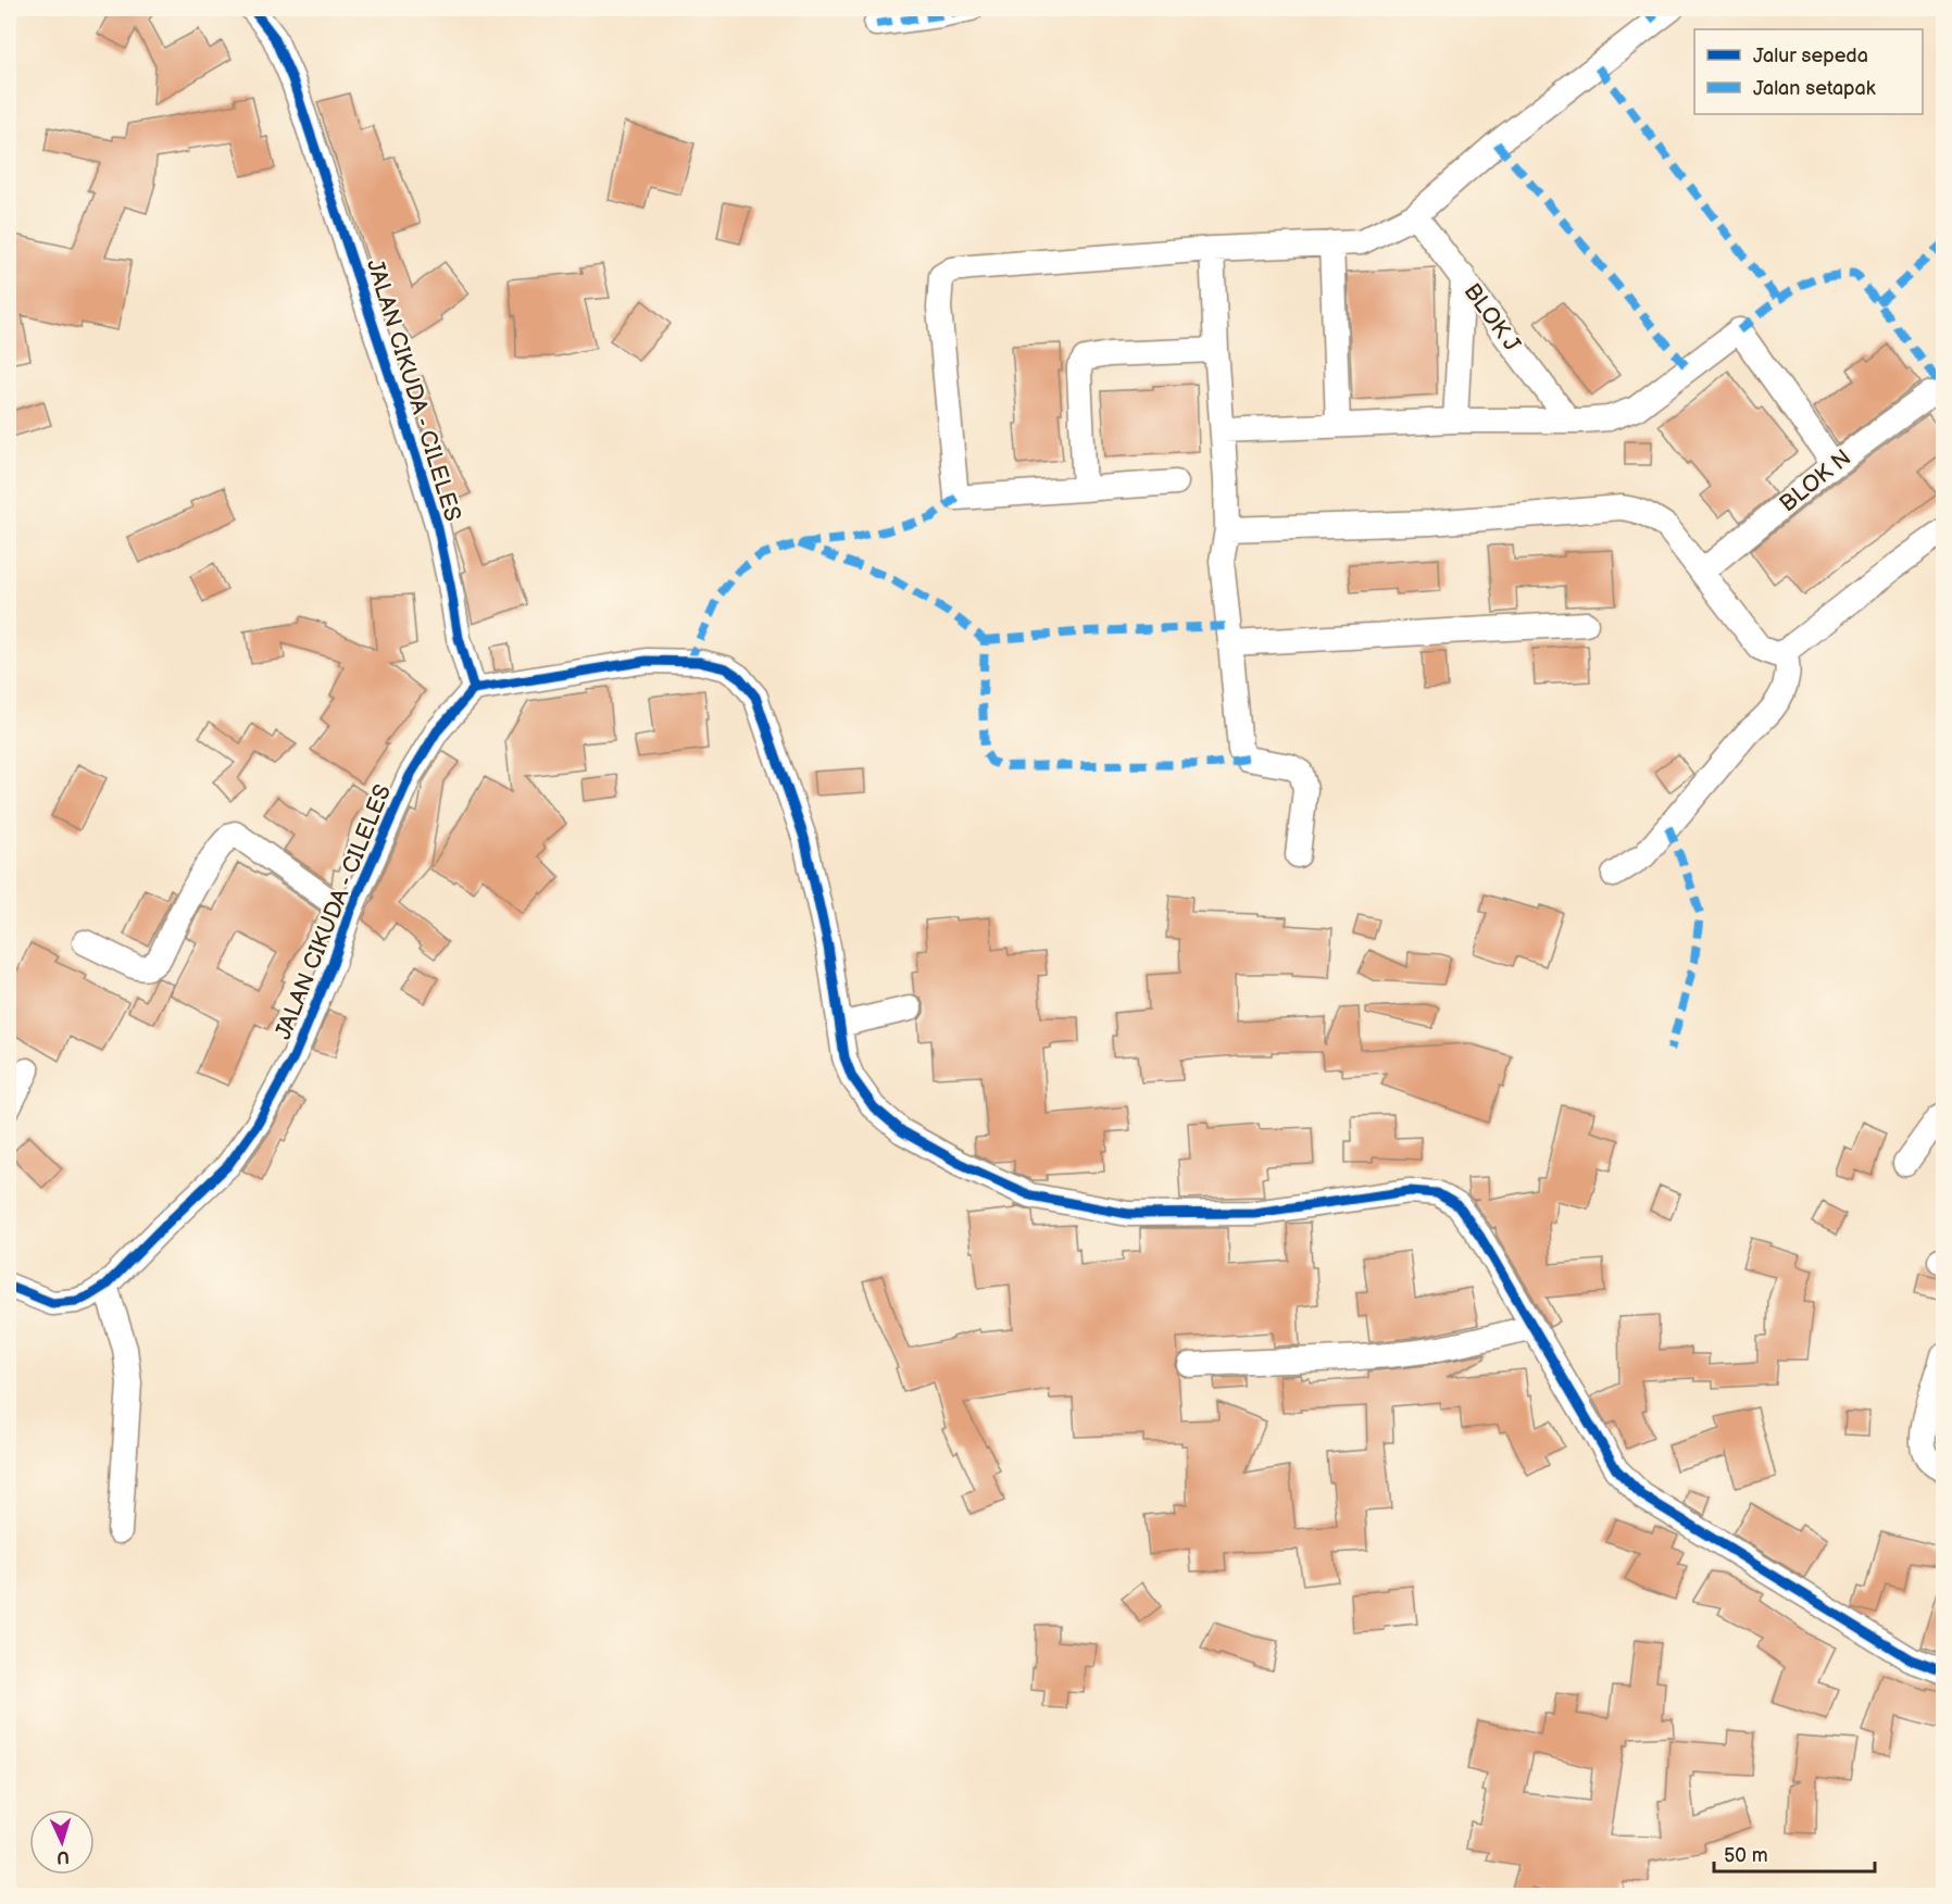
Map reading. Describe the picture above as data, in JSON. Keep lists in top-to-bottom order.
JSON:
{
  "streets": {
    "street": ["BLOK J", "JALAN CIKUDA - CILELES", "BLOK N"]
  },
  "legend": ["Jalur sepeda", "Jalan setapak"],
  "scale_bar": "50 m",
  "north": "bottom"
}
